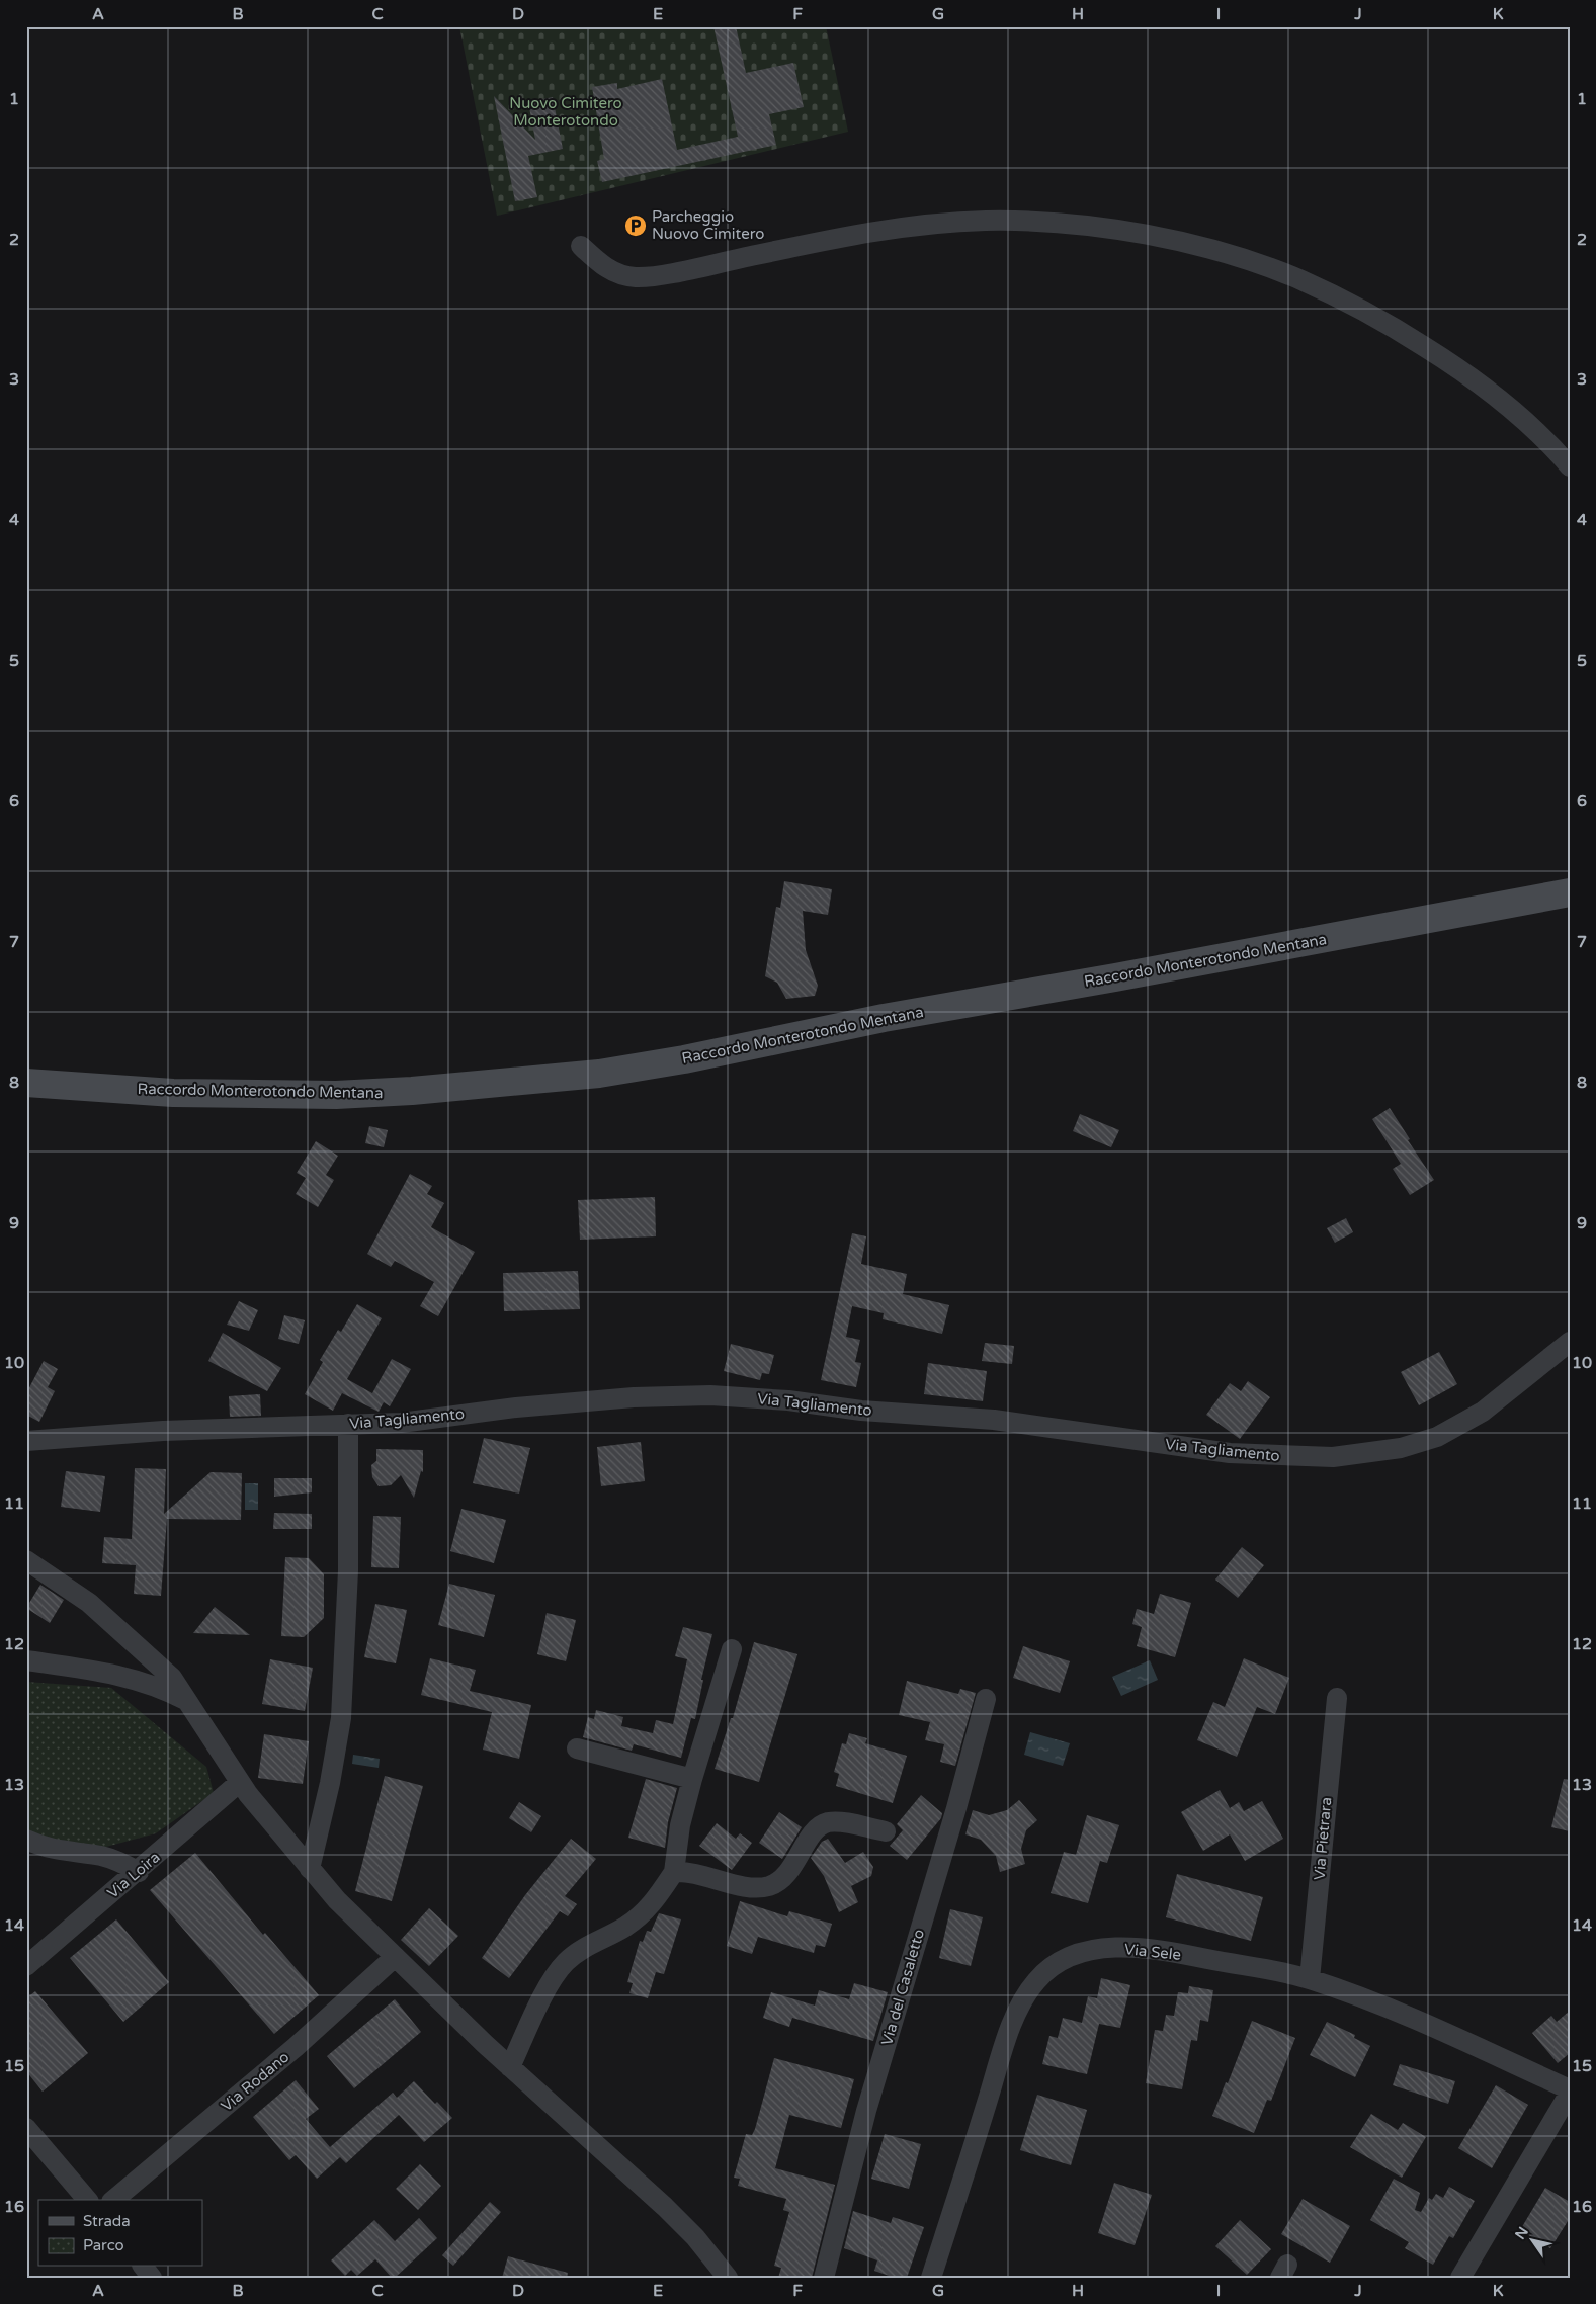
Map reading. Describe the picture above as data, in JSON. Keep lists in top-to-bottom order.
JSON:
{
  "streets": {
    "main road": ["Raccordo Monterotondo Mentana"],
    "street": [
      "Via Tagliamento",
      "Via Pietrara",
      "Via Loira",
      "Via Sele",
      "Via del Casaletto",
      "Via Rodano"
    ]
  },
  "crossings": [
    ["Via Pietrara", "Via Sele"]
  ],
  "parks": ["Nuovo Cimitero Monterotondo"],
  "places": {
    "parking": ["Parcheggio Nuovo Cimitero"]
  },
  "legend": ["Strada", "Parco"],
  "north": "top left",
  "grid": {
    "columns": [
      "A",
      "B",
      "C",
      "D",
      "E",
      "F",
      "G",
      "H",
      "I",
      "J",
      "K"
    ],
    "rows": [
      "1",
      "2",
      "3",
      "4",
      "5",
      "6",
      "7",
      "8",
      "9",
      "10",
      "11",
      "12",
      "13",
      "14",
      "15",
      "16"
    ]
  }
}
